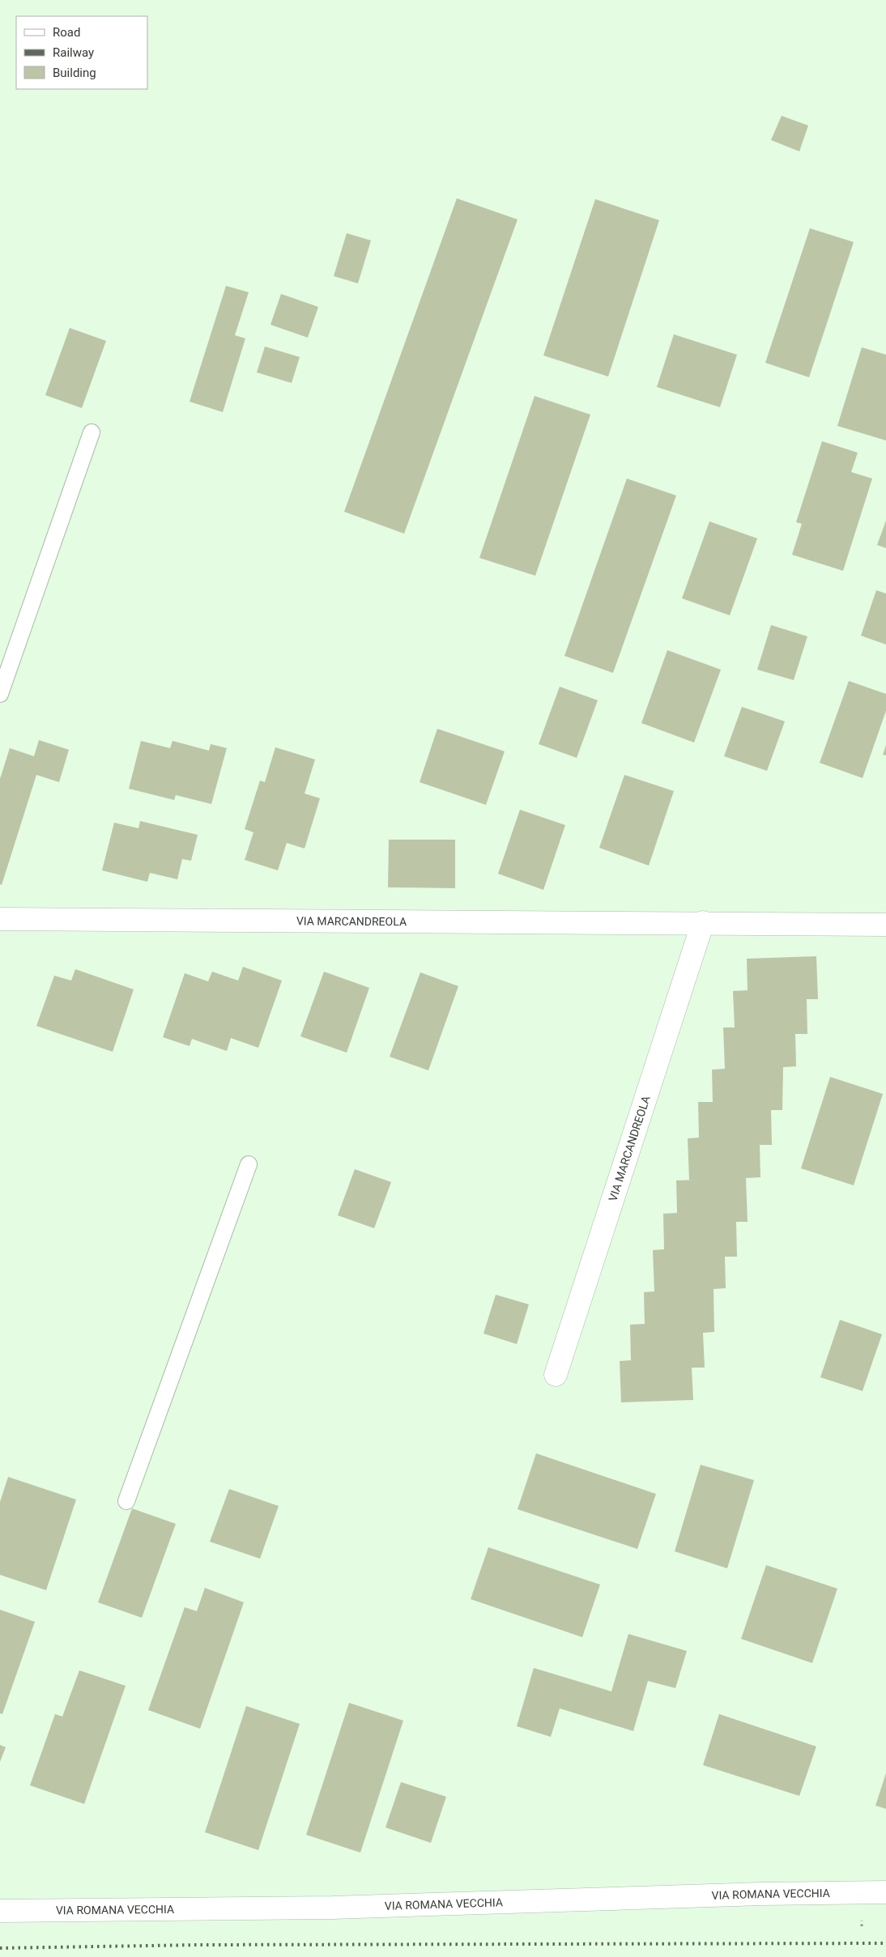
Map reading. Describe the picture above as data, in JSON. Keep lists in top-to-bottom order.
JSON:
{
  "streets": {
    "street": ["VIA MARCANDREOLA", "VIA ROMANA VECCHIA"]
  },
  "legend": ["Road", "Railway", "Building"]
}
